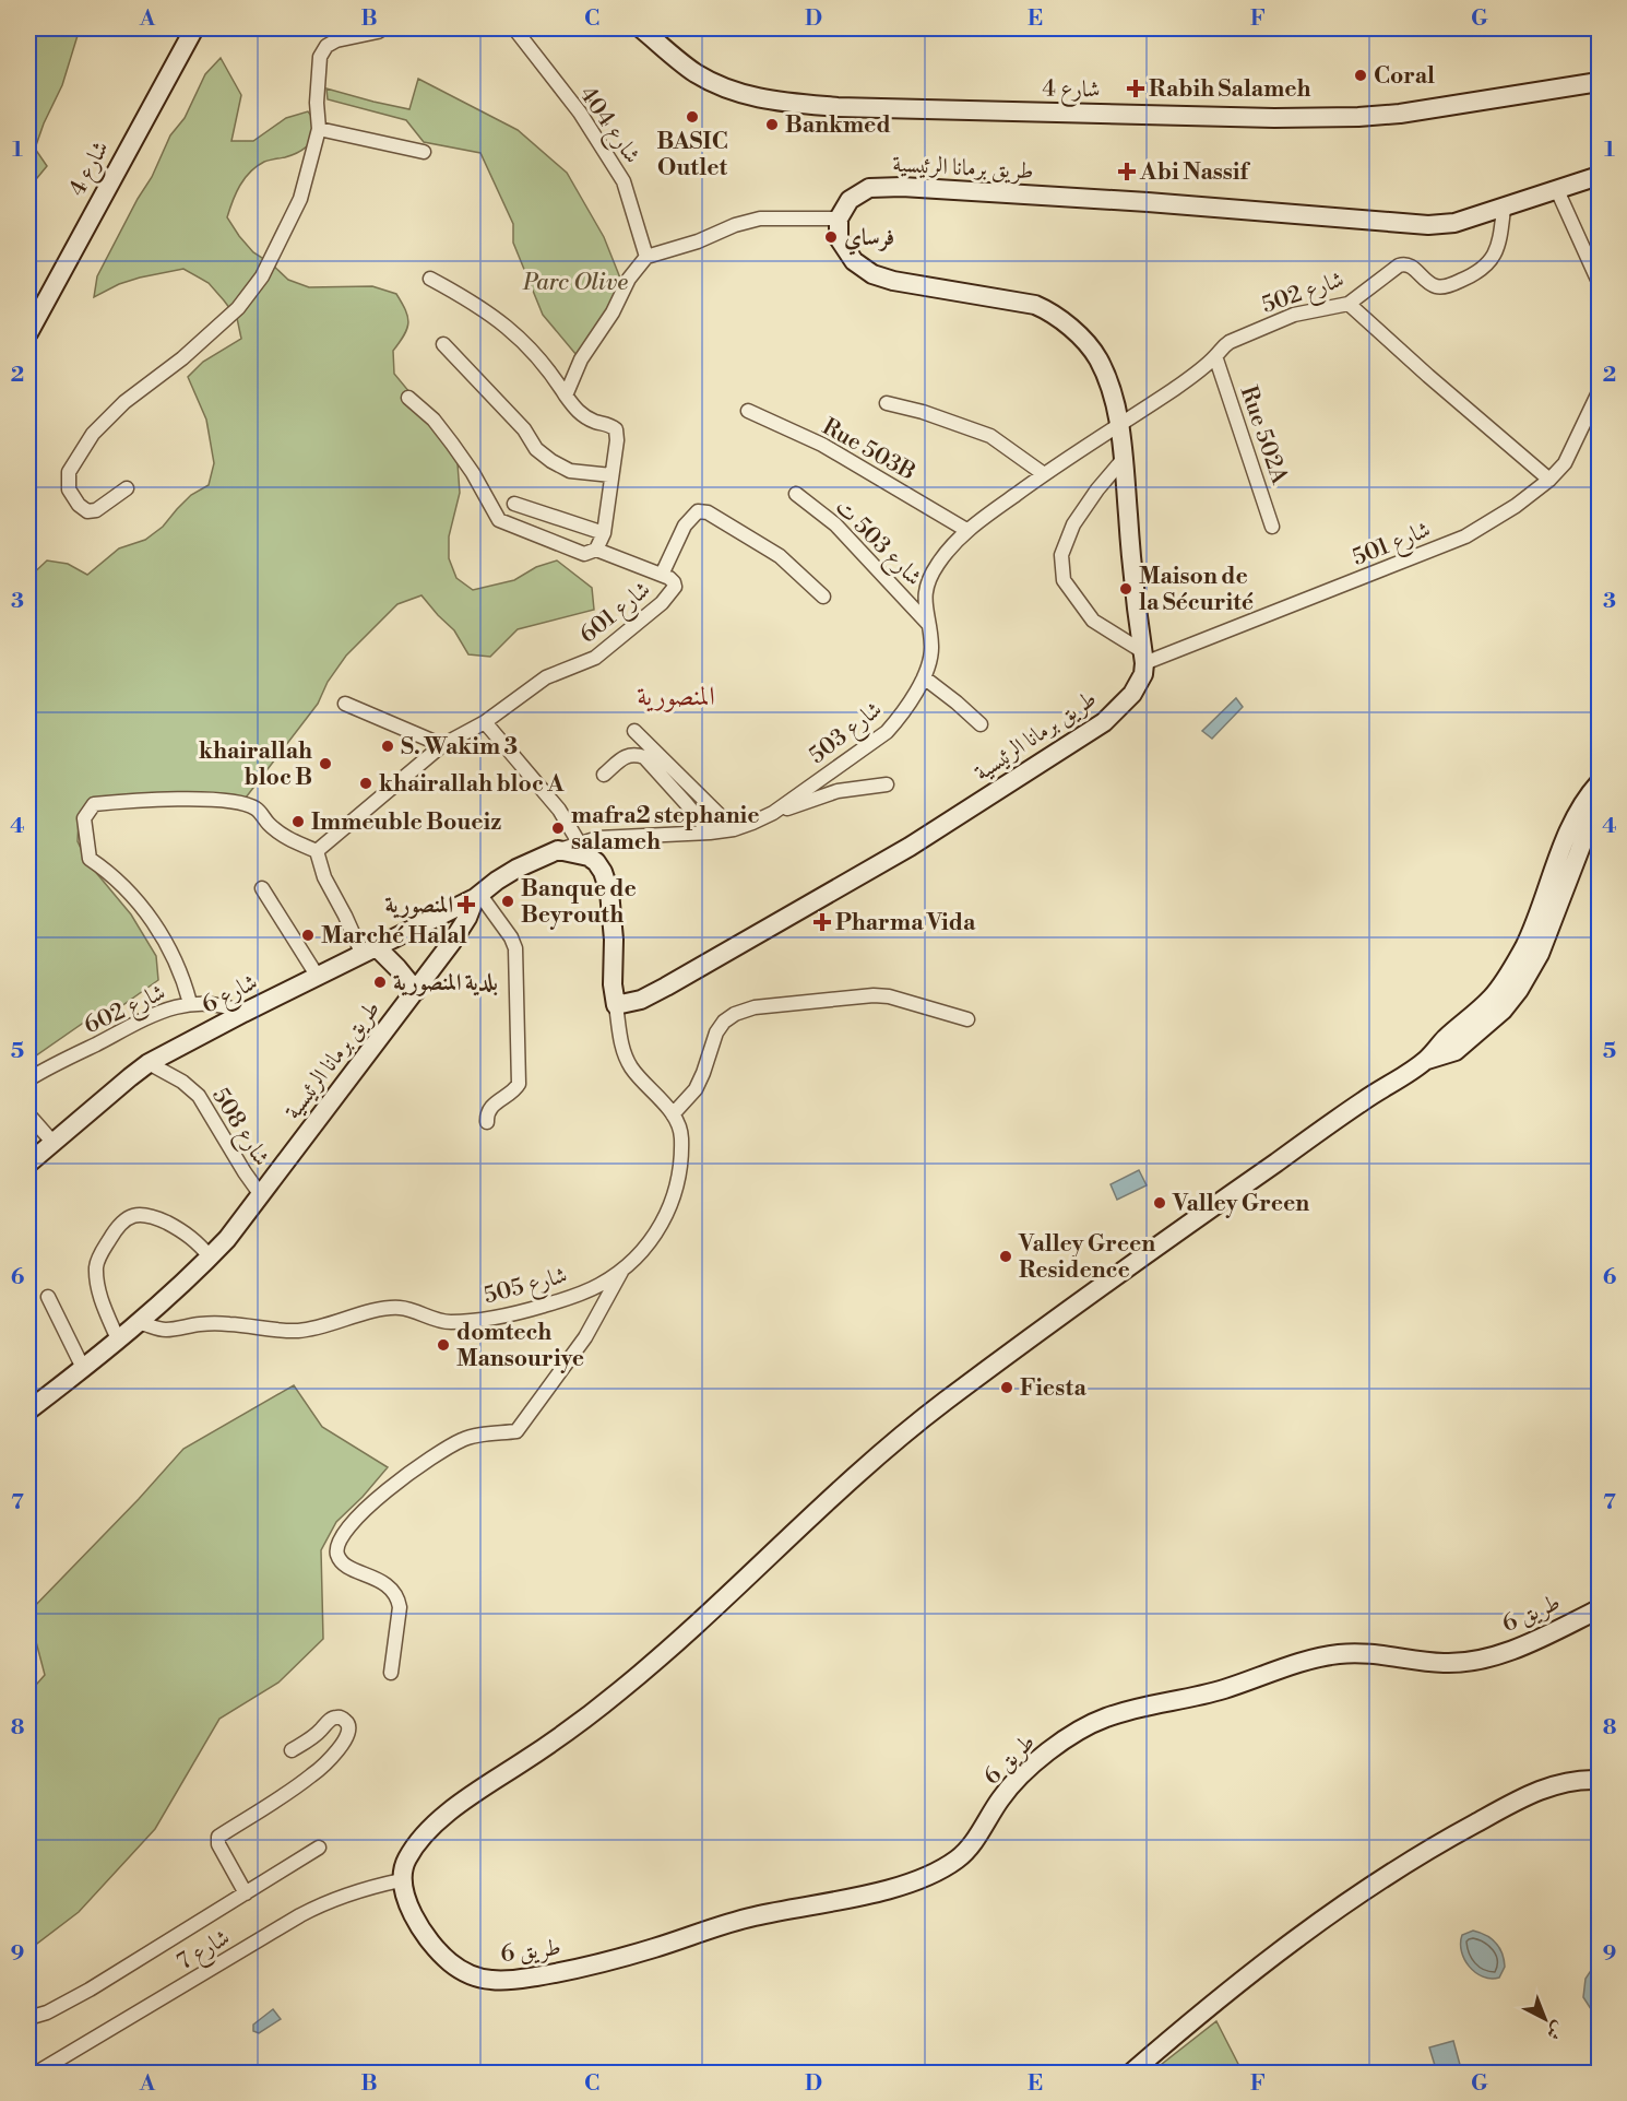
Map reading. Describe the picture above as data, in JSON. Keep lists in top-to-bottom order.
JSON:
{
  "streets": {
    "street": [
      "شارع 4",
      "شارع 404",
      "طريق برمانا الرئيسية",
      "شارع 502",
      "Rue 502A",
      "Rue 503B",
      "شارع 503 ت",
      "شارع 501",
      "شارع 601",
      "شارع 503",
      "شارع 6",
      "شارع 602",
      "شارع 508",
      "شارع 505",
      "طريق 6",
      "شارع 7"
    ]
  },
  "crossings": [
    ["طريق برمانا الرئيسية", "شارع 502"],
    ["طريق برمانا الرئيسية", "شارع 501"],
    ["طريق برمانا الرئيسية", "شارع 6"],
    ["طريق برمانا الرئيسية", "شارع 508"],
    ["طريق برمانا الرئيسية", "شارع 505"],
    ["شارع 502", "Rue 502A"],
    ["شارع 502", "شارع 503"],
    ["Rue 503B", "شارع 503"],
    ["شارع 503 ت", "شارع 503"],
    ["شارع 6", "شارع 602"],
    ["شارع 6", "شارع 508"],
    ["طريق 6", "شارع 7"]
  ],
  "districts": ["المنصورية"],
  "parks": ["Parc Olive"],
  "places": {
    "other": [
      "Coral",
      "BASIC Outlet",
      "Bankmed",
      "فرساي",
      "Maison de la Sécurité",
      "S. Wakim 3",
      "khairallah bloc B",
      "khairallah bloc A",
      "Immeuble Boueiz",
      "mafra2 stephanie salameh",
      "Banque de Beyrouth",
      "Marché Halal",
      "بلدية المنصورية",
      "Valley Green",
      "Valley Green Residence",
      "domtech Mansouriye",
      "Fiesta"
    ],
    "health": [
      "Rabih Salameh",
      "Abi Nassif",
      "المنصورية",
      "Pharma Vida"
    ]
  },
  "north": "bottom right",
  "grid": {
    "columns": [
      "A",
      "B",
      "C",
      "D",
      "E",
      "F",
      "G"
    ],
    "rows": [
      "1",
      "2",
      "3",
      "4",
      "5",
      "6",
      "7",
      "8",
      "9"
    ]
  }
}
